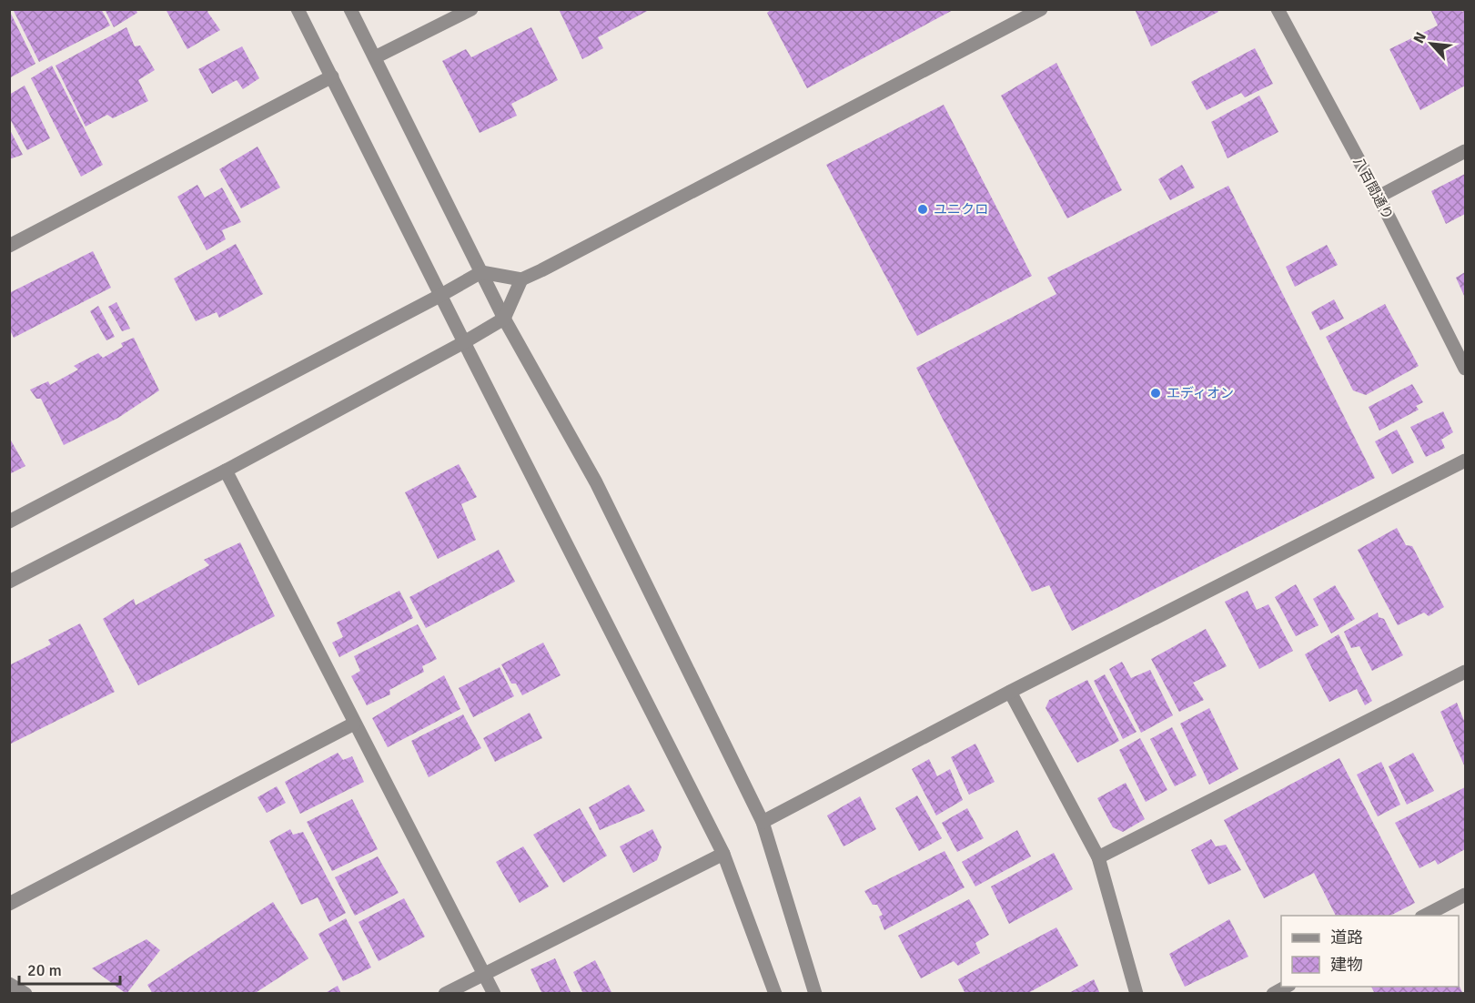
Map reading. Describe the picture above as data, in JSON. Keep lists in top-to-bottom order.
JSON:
{
  "streets": {
    "street": ["八百間通り"]
  },
  "places": ["ユニクロ", "エディオン"],
  "legend": ["道路", "建物"],
  "scale_bar": "20 m",
  "north": "top left"
}
